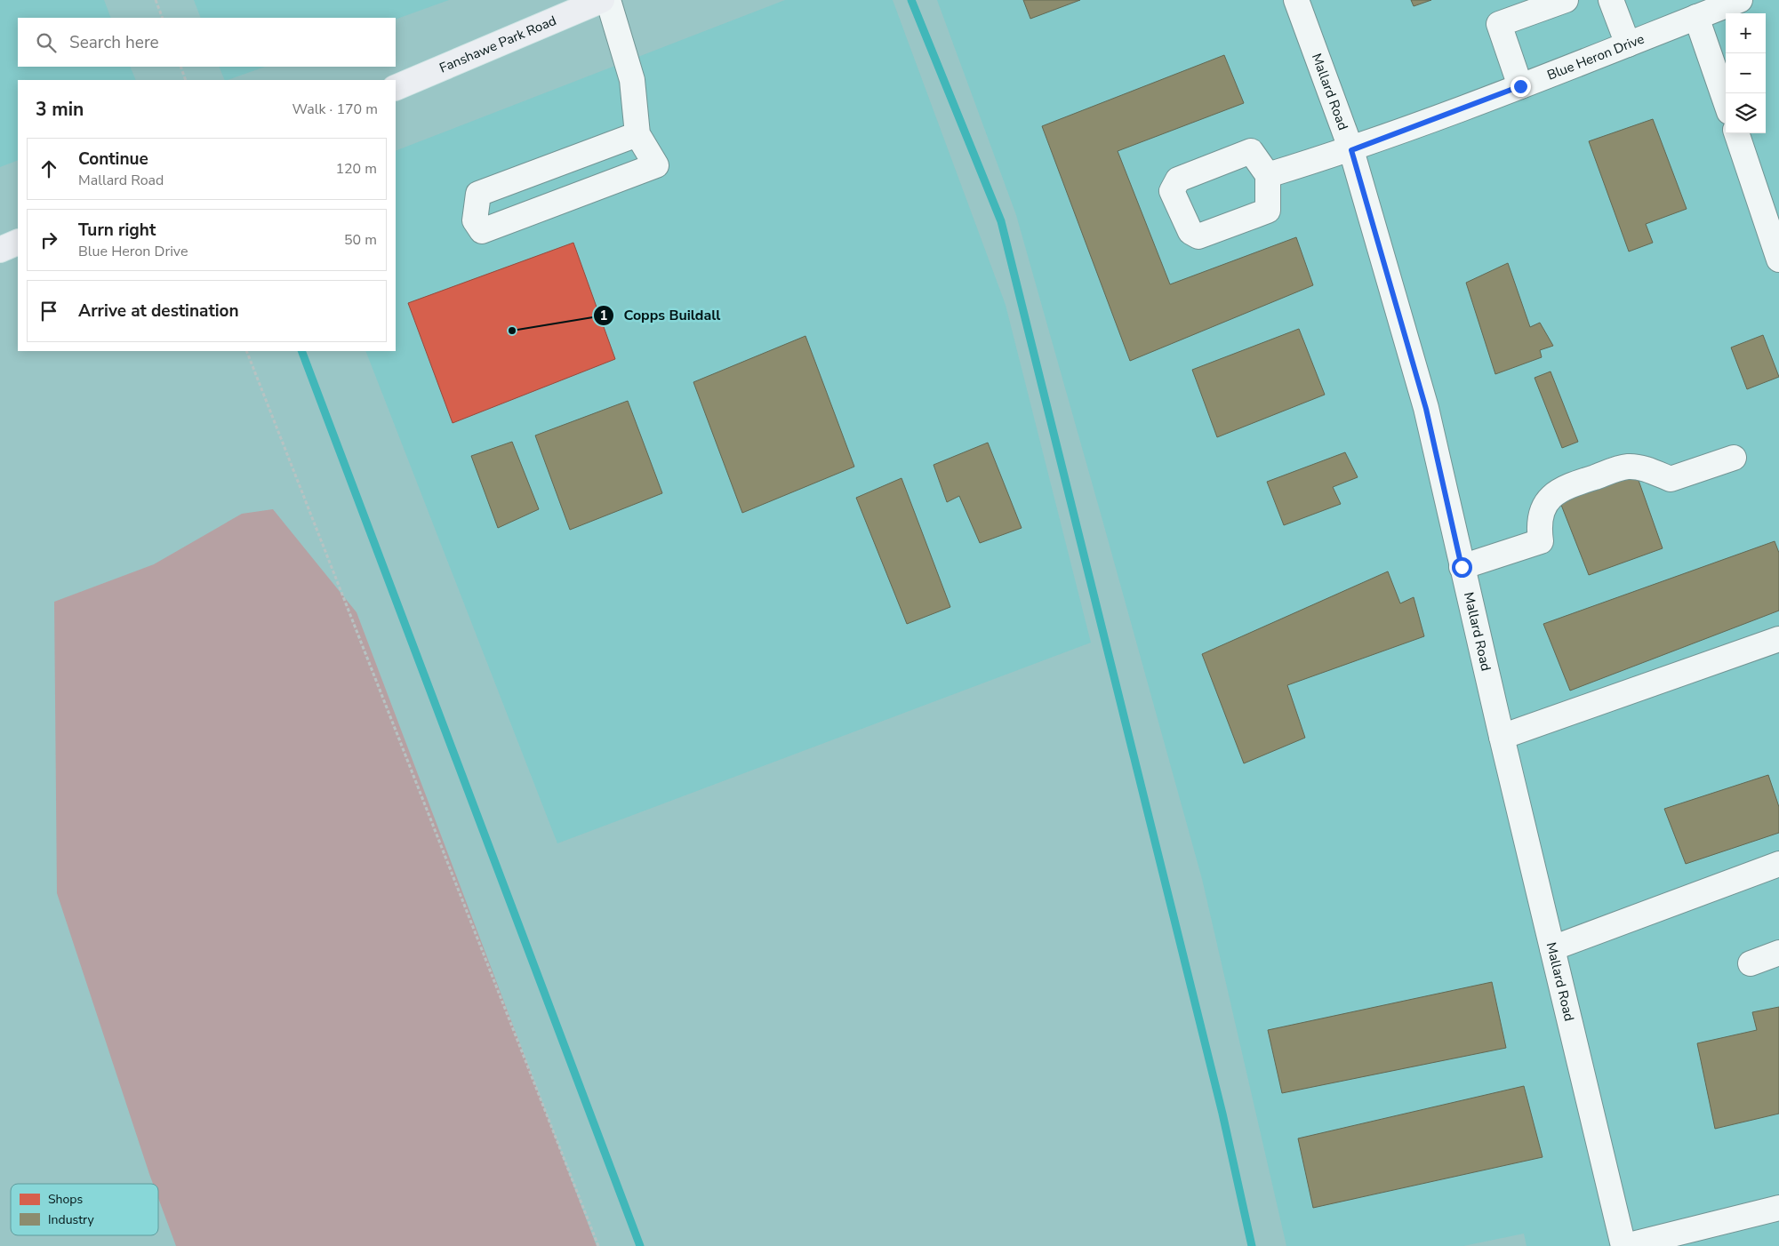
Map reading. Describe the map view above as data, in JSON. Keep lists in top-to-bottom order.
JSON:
{
  "streets": {
    "main road": ["Fanshawe Park Road"],
    "street": ["Blue Heron Drive", "Mallard Road"]
  },
  "crossings": [
    ["Blue Heron Drive", "Mallard Road"]
  ],
  "places": ["Copps Buildall"],
  "legend": ["Shops", "Industry"],
  "page": {
    "map_buttons": ["+", "−"],
    "search": "Search here",
    "heading": ["3 min", "Walk · 170 m"],
    "list": [
      ["Continue", "Mallard Road", "120 m"],
      ["Turn right", "Blue Heron Drive", "50 m"],
      "Arrive at destination"
    ]
  }
}
